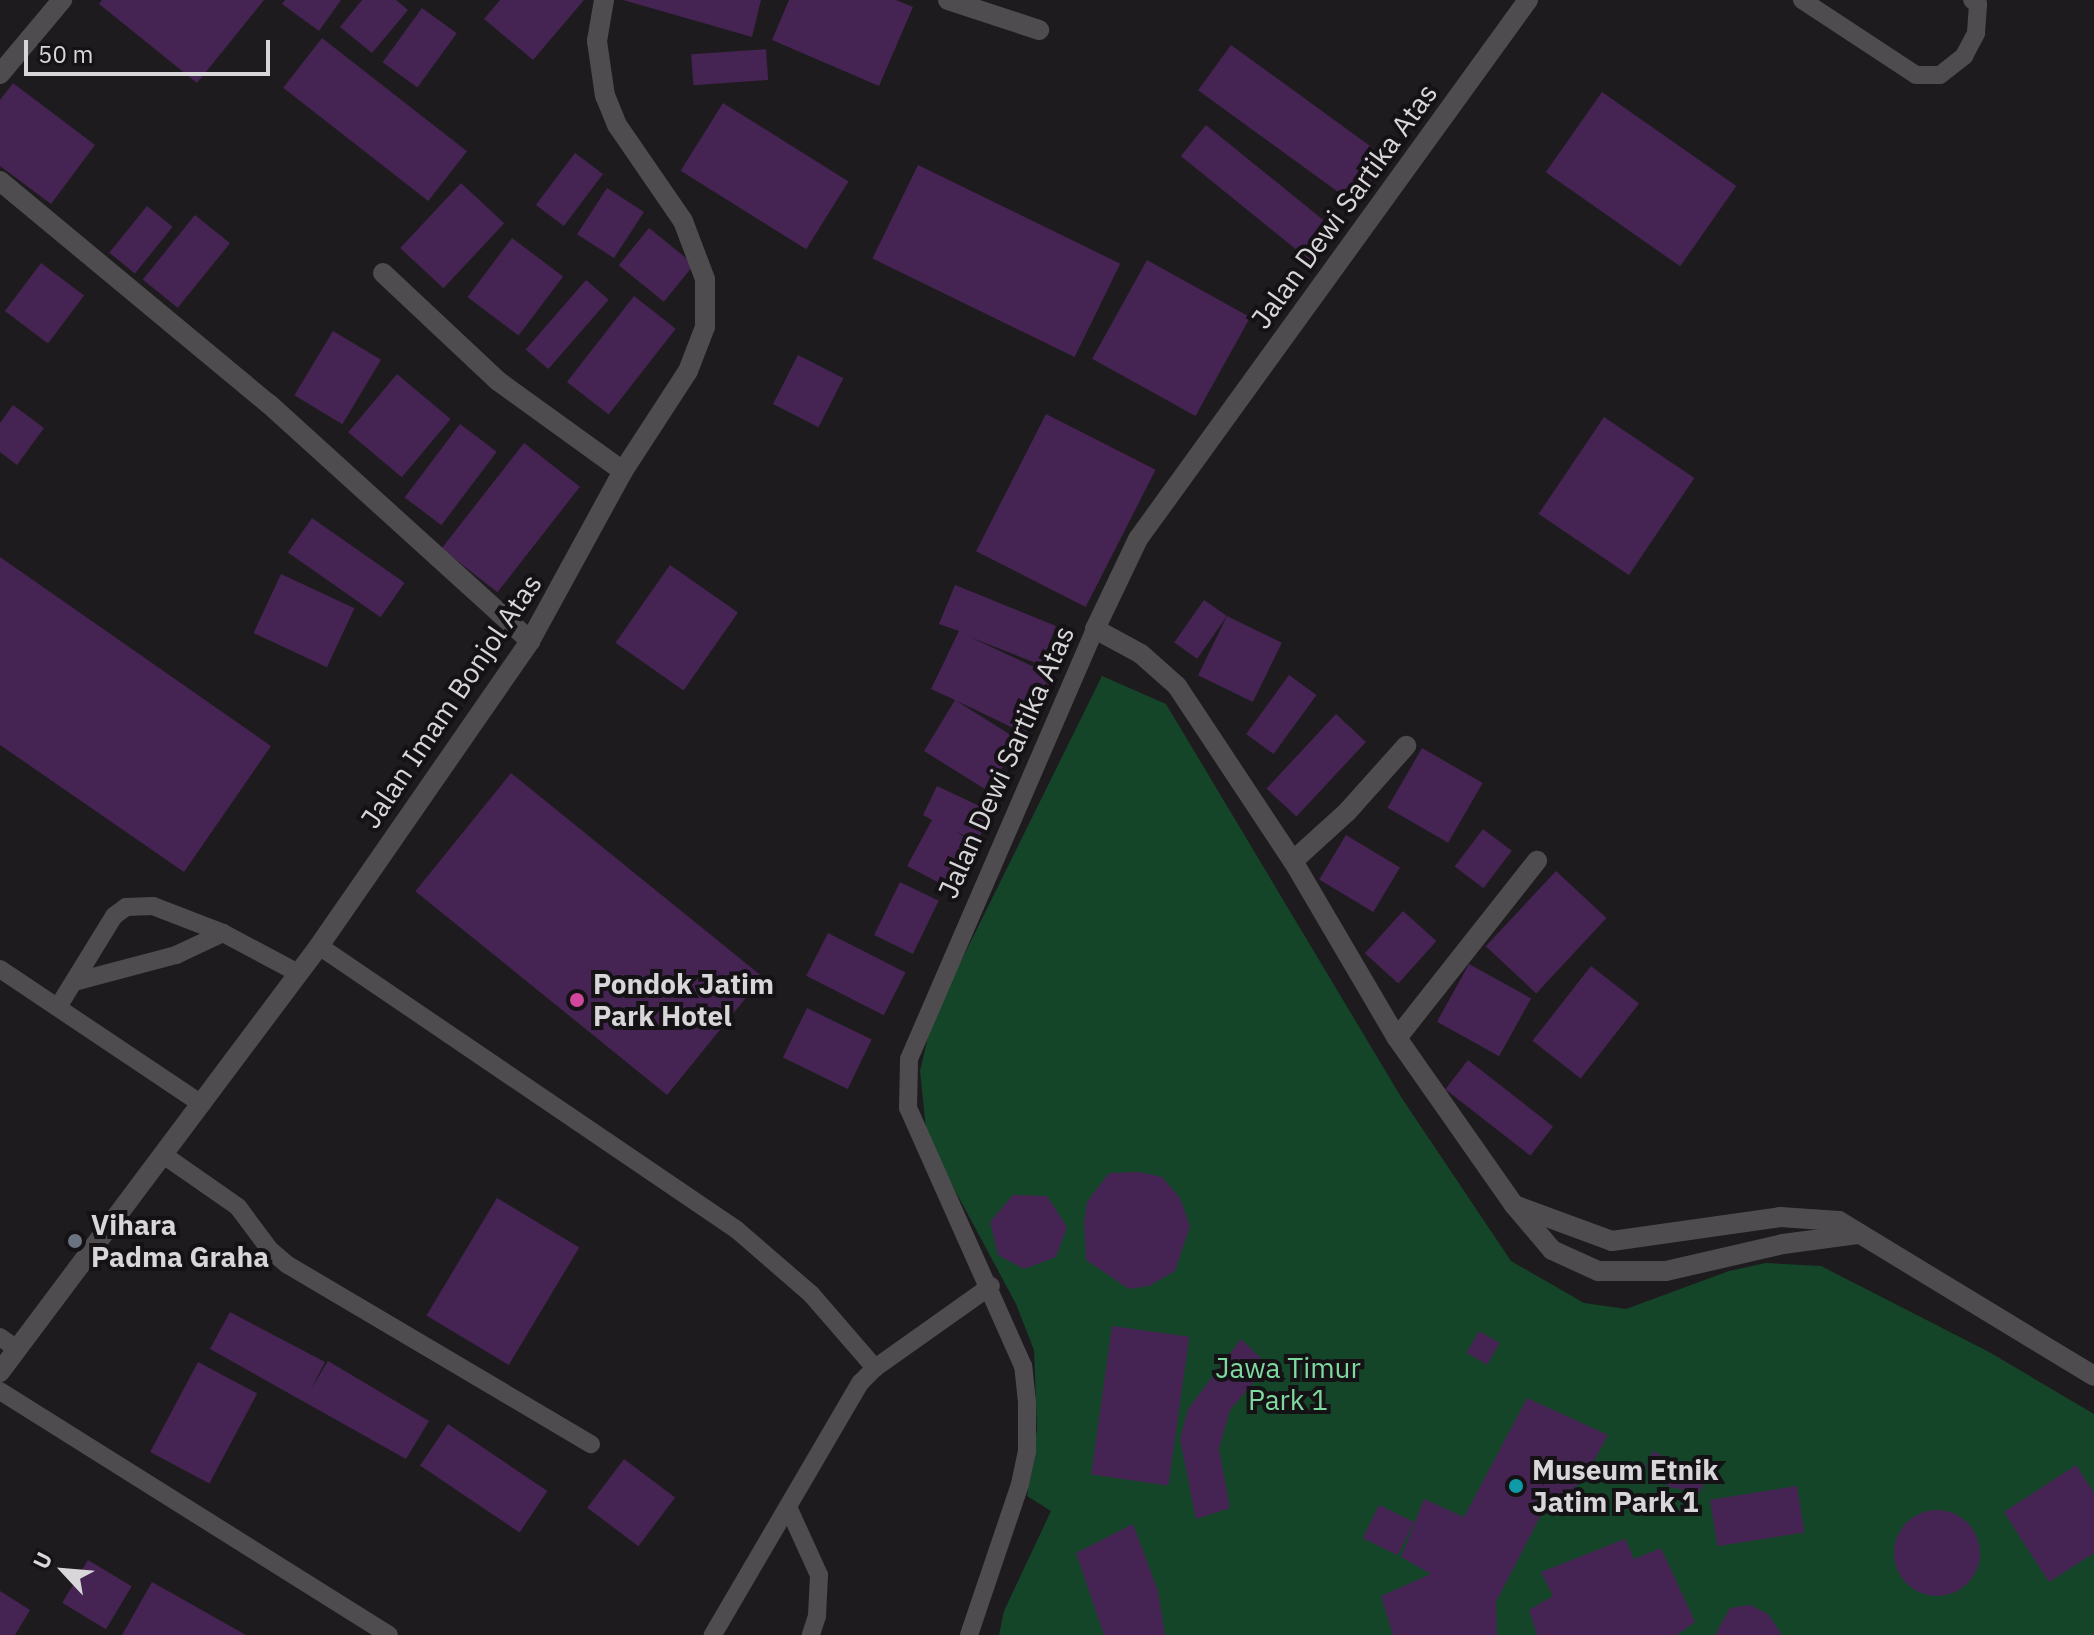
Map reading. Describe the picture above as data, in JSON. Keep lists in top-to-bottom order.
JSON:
{
  "streets": {
    "street": ["Jalan Dewi Sartika Atas", "Jalan Imam Bonjol Atas"]
  },
  "parks": ["Jawa Timur Park 1"],
  "places": ["Pondok Jatim Park Hotel", "Vihara Padma Graha", "Museum Etnik Jatim Park 1"],
  "scale_bar": "50 m",
  "north": "top left"
}
